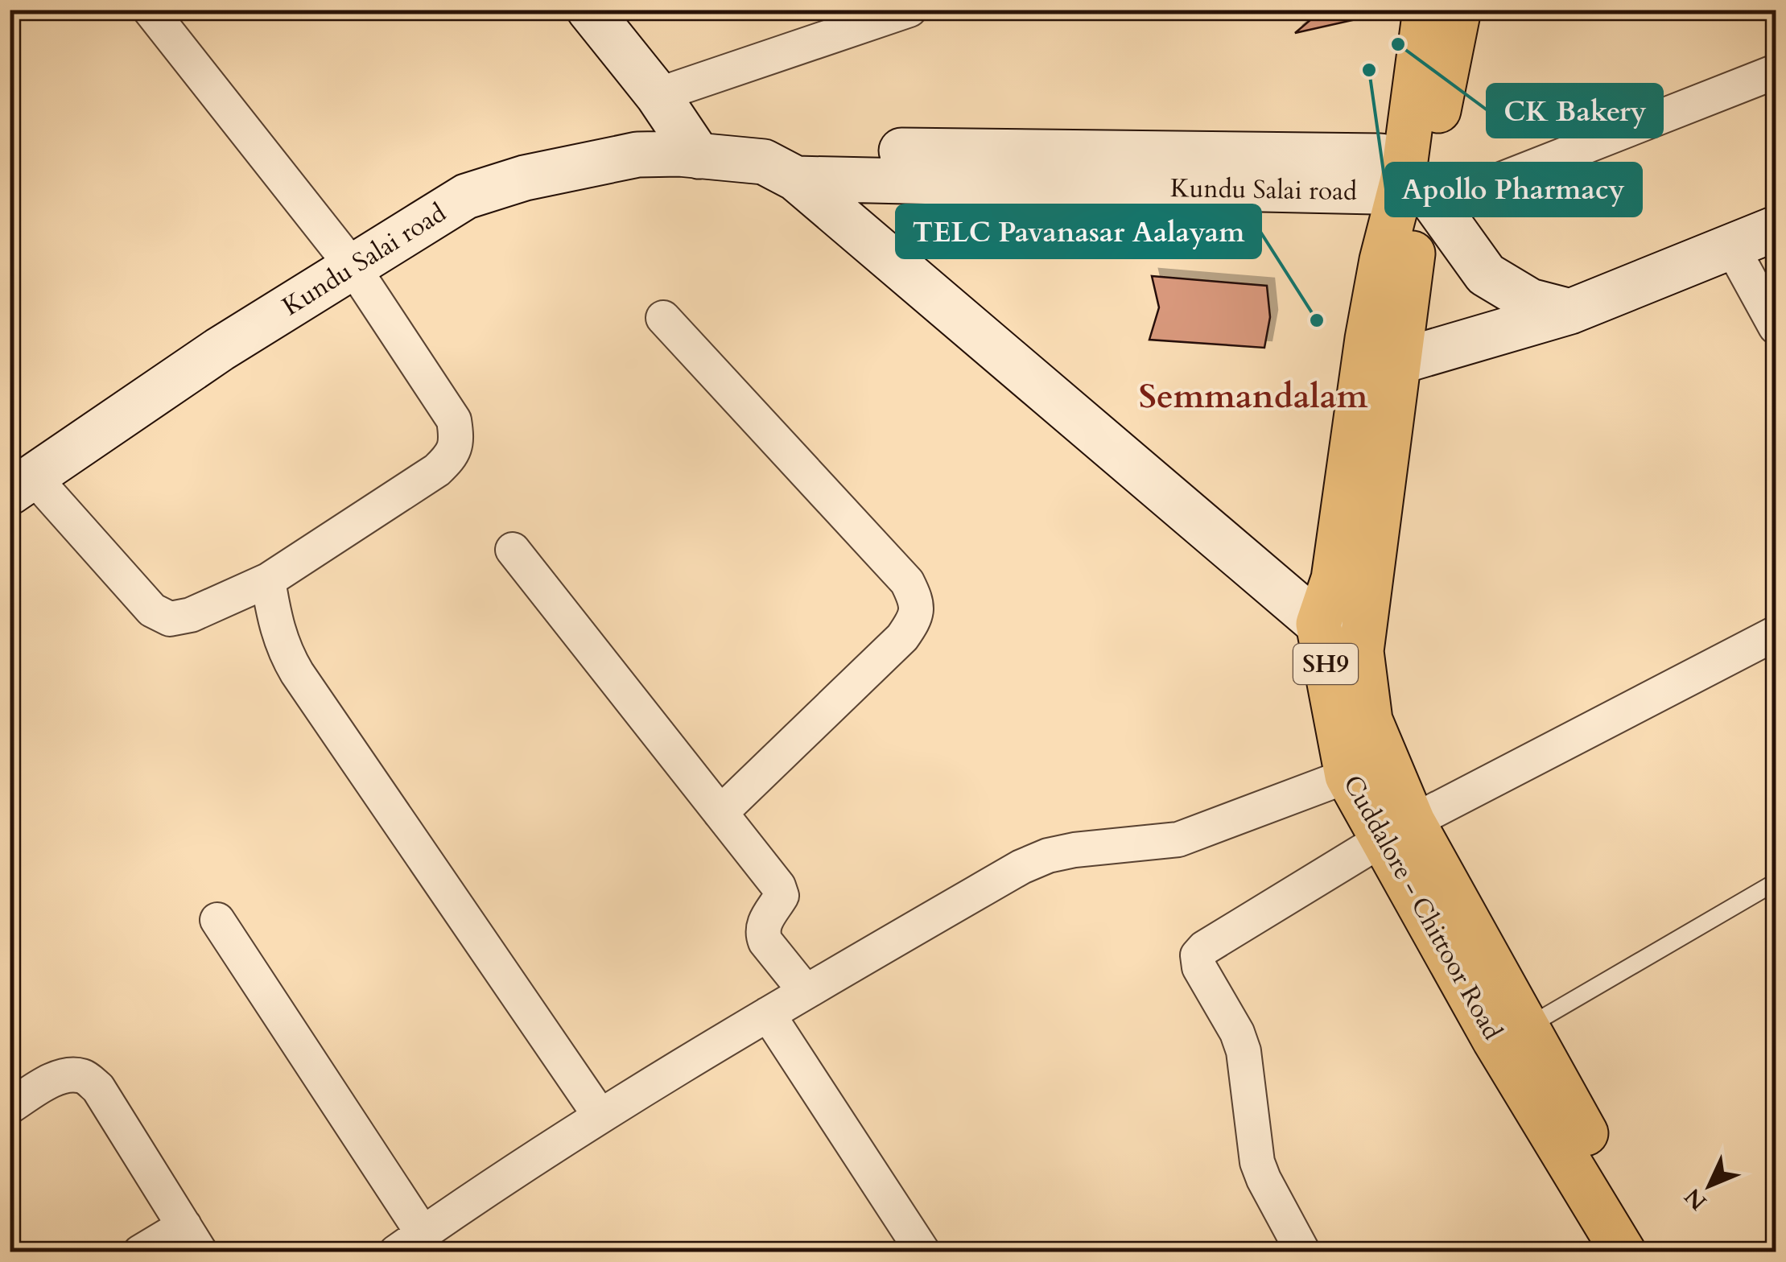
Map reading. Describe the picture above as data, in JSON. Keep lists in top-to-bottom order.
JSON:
{
  "streets": {
    "main road": ["Kundu Salai road", "SH9", "Cuddalore - Chittoor Road"]
  },
  "crossings": [
    ["Kundu Salai road", "Cuddalore - Chittoor Road"]
  ],
  "districts": ["Semmandalam"],
  "places": ["CK Bakery", "Apollo Pharmacy", "TELC Pavanasar Aalayam"],
  "north": "bottom left"
}
